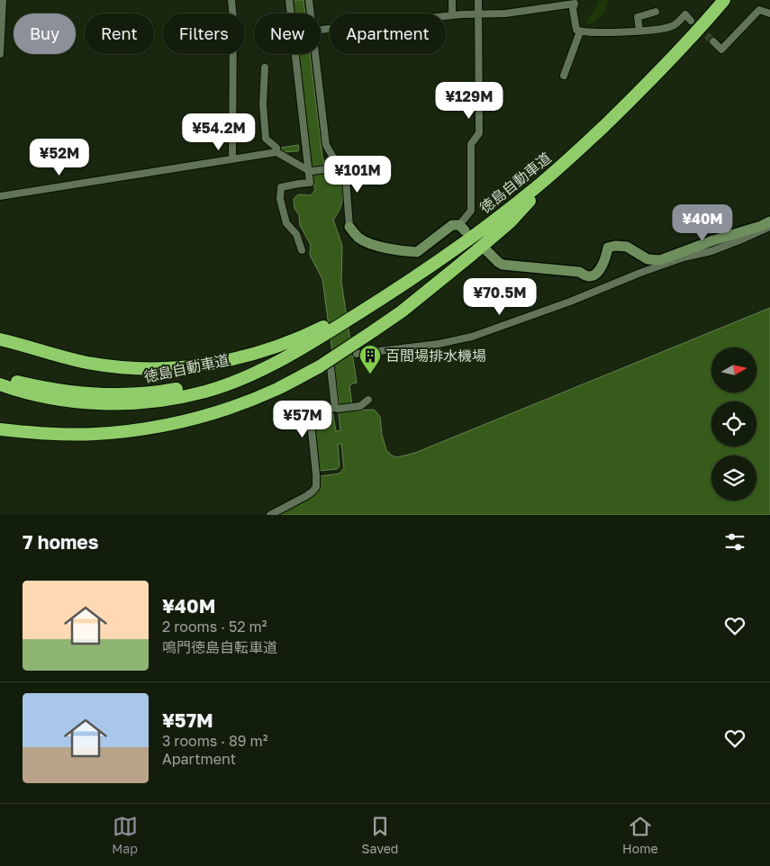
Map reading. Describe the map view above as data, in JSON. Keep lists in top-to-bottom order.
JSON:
{
  "streets": {
    "highway": ["徳島自動車道"]
  },
  "places": {
    "building": ["百間場排水機場"]
  },
  "north": "right",
  "page": {
    "chip": [
      "Buy",
      "Rent",
      "Filters",
      "New",
      "Apartment"
    ],
    "price": [
      "¥129M",
      "¥54.2M",
      "¥52M",
      "¥101M",
      "¥40M",
      "¥70.5M",
      "¥57M"
    ],
    "heading": "7 homes",
    "list": [
      {
        "name": "¥40M",
        "note": "2 rooms · 52 m² · 鳴門徳島自転車道"
      },
      {
        "name": "¥57M",
        "note": "3 rooms · 89 m² · Apartment"
      }
    ],
    "tabs": ["Map", "Saved", "Home"]
  }
}
